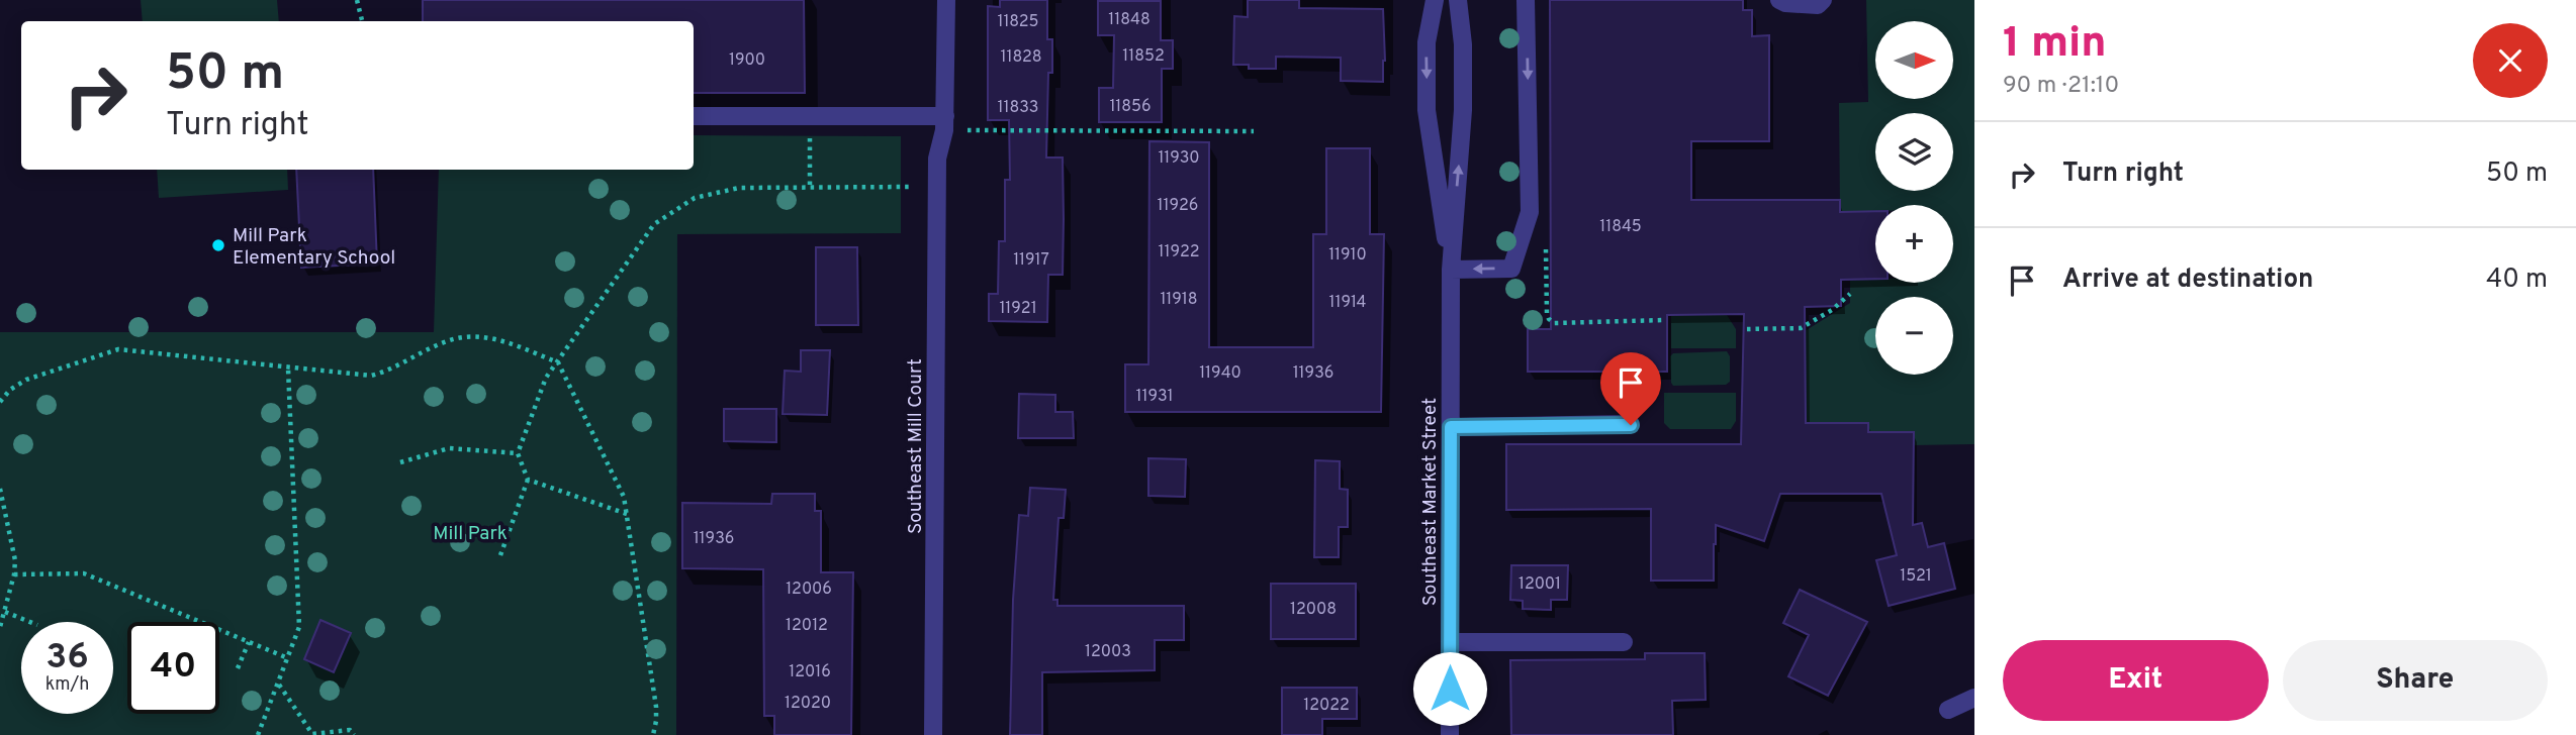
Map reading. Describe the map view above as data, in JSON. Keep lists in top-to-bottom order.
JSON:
{
  "streets": {
    "street": ["Southeast Mill Court", "Southeast Market Street"]
  },
  "parks": ["Mill Park"],
  "places": ["Mill Park Elementary School"],
  "house_numbers": [
    "11848",
    "11825",
    "11852",
    "11828",
    "1900",
    "11856",
    "11833",
    "11930",
    "11926",
    "11845",
    "11922",
    "11910",
    "11917",
    "11918",
    "11914",
    "11921",
    "11940",
    "11936",
    "11931",
    "11936",
    "1521",
    "12001",
    "12006",
    "12008",
    "12012",
    "12003",
    "12016",
    "12020",
    "12022"
  ],
  "north": "right",
  "page": {
    "heading": ["1 min", "90 m · 21:10"],
    "map_buttons": ["+", "−"],
    "turn": ["50 m", "Turn right"],
    "list": [
      {
        "name": "Turn right",
        "value": "50 m"
      },
      {
        "name": "Arrive at destination",
        "value": "40 m"
      }
    ],
    "speed": "36 km/h",
    "limit": "40",
    "buttons": ["Exit", "Share"]
  }
}
